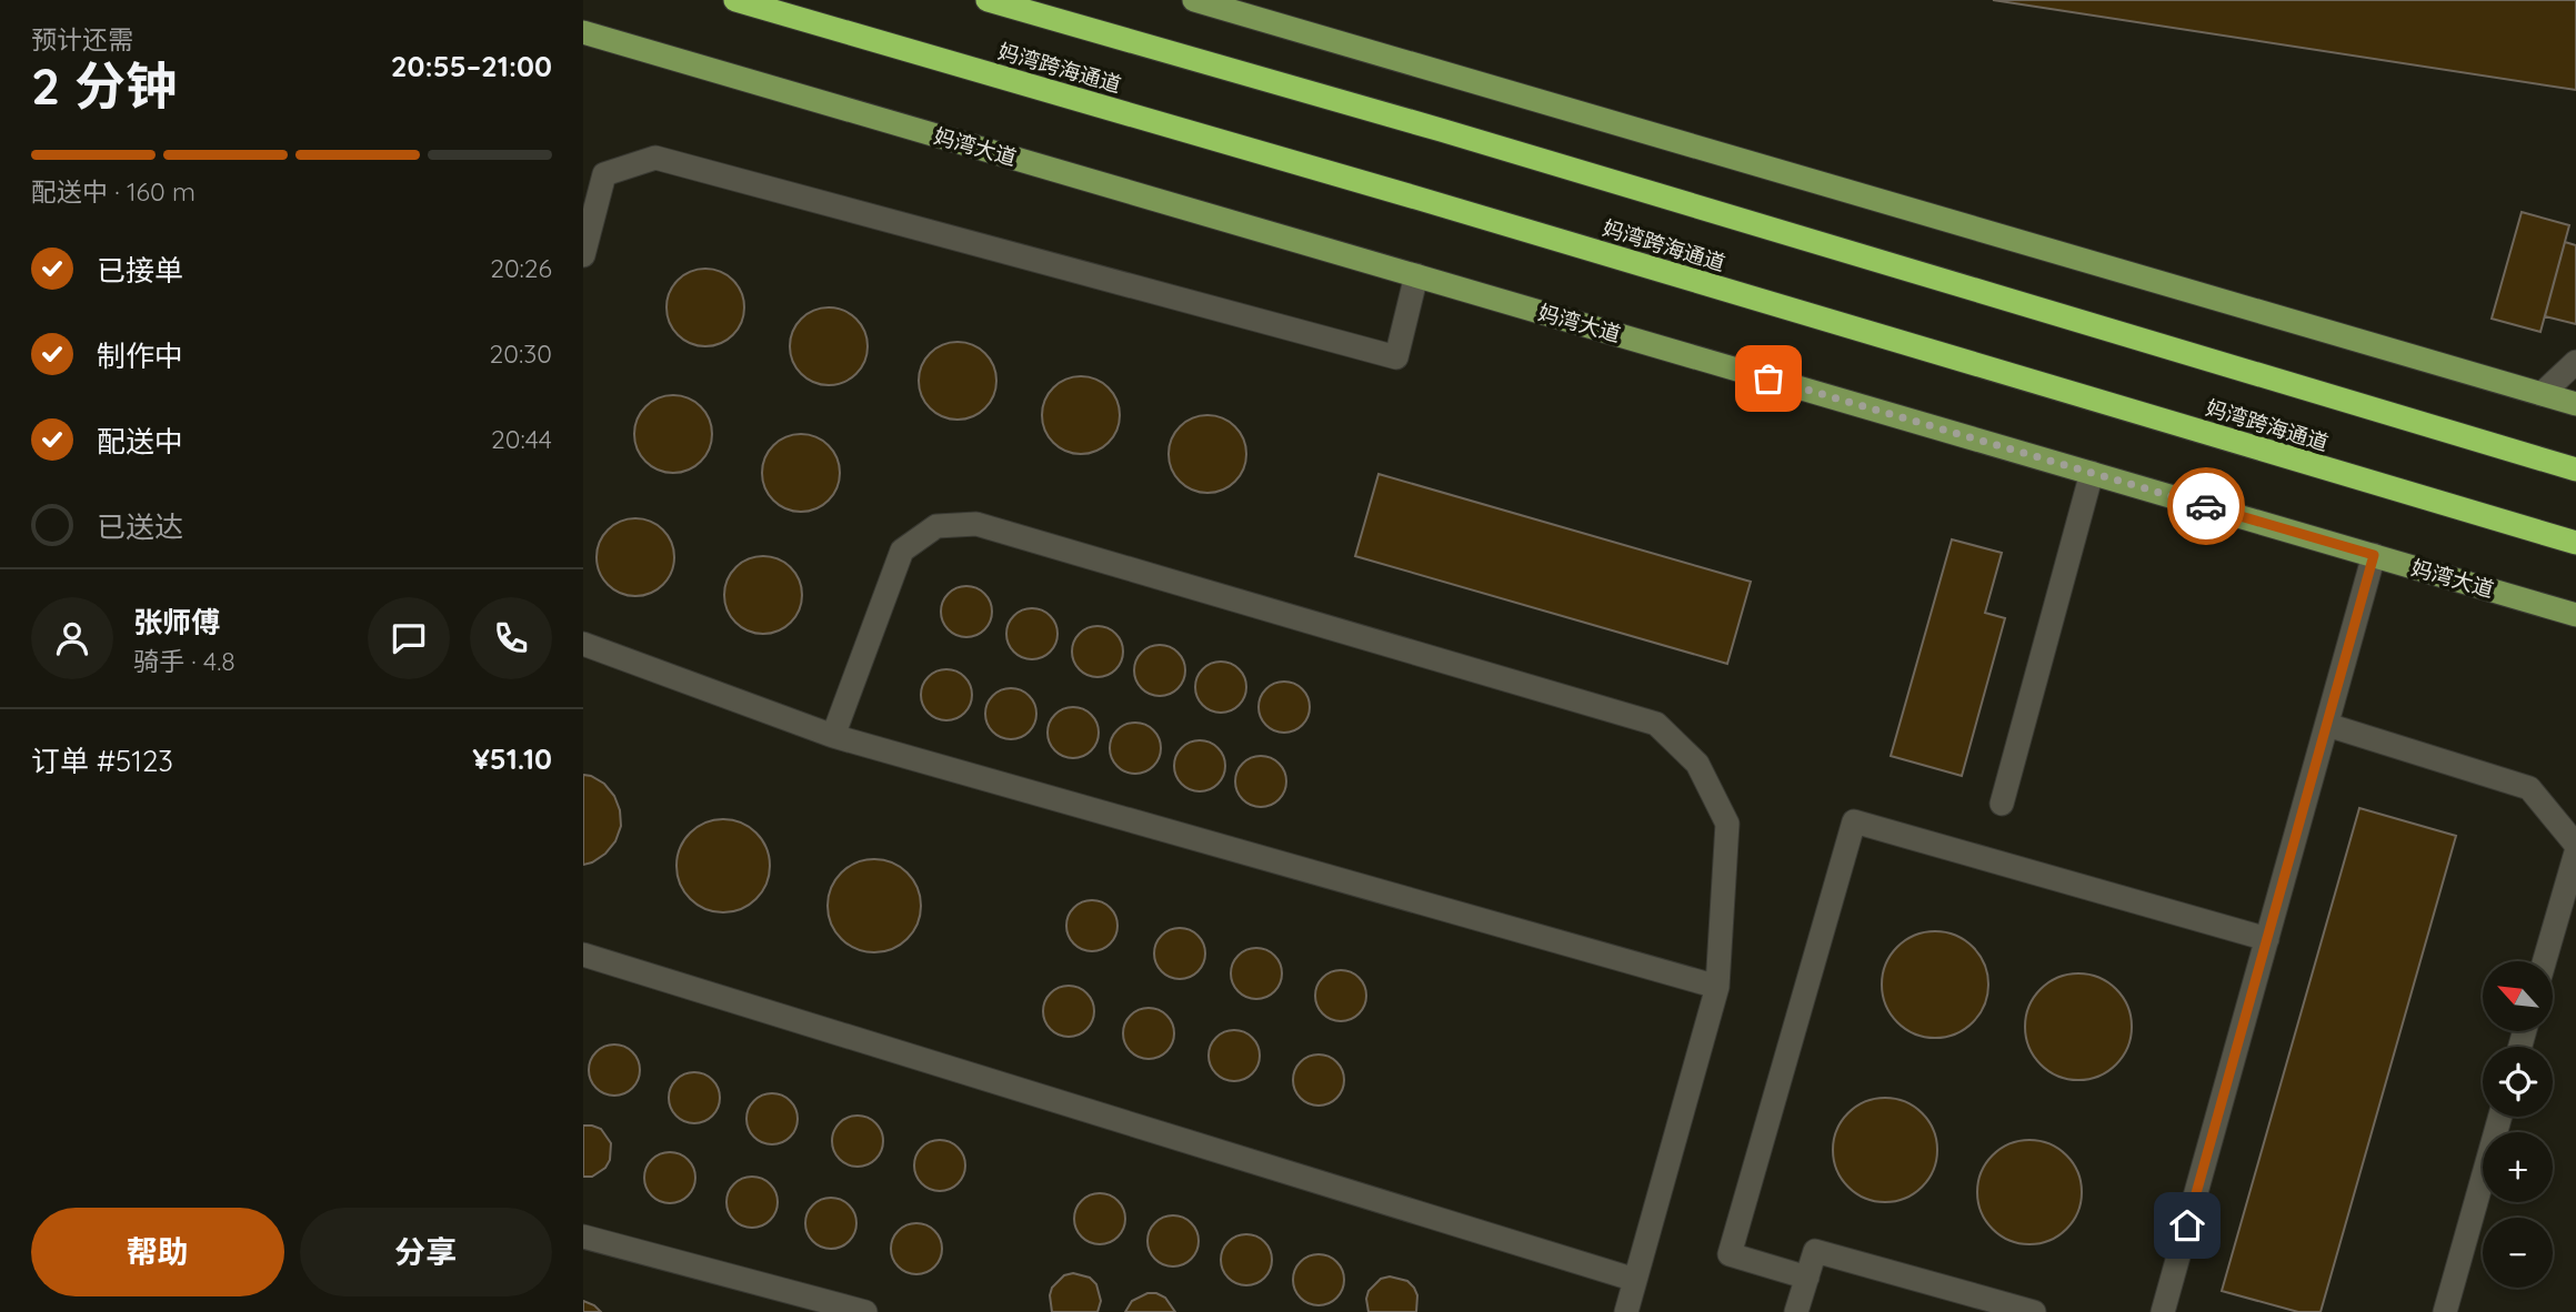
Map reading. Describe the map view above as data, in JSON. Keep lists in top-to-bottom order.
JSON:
{
  "streets": {
    "highway": ["妈湾跨海通道"],
    "main road": ["妈湾大道"]
  },
  "north": "top left",
  "page": {
    "heading": ["2 分钟", "预计还需", "20:55–21:00"],
    "panel": [
      "张师傅",
      "骑手 · 4.8",
      "订单 #5123",
      "¥51.10"
    ],
    "bar": "配送中 · 160 m",
    "list": [
      ["已接单", "20:26"],
      ["制作中", "20:30"],
      ["配送中", "20:44"],
      "已送达"
    ],
    "map_buttons": ["+", "−"],
    "buttons": ["帮助", "分享"]
  }
}
